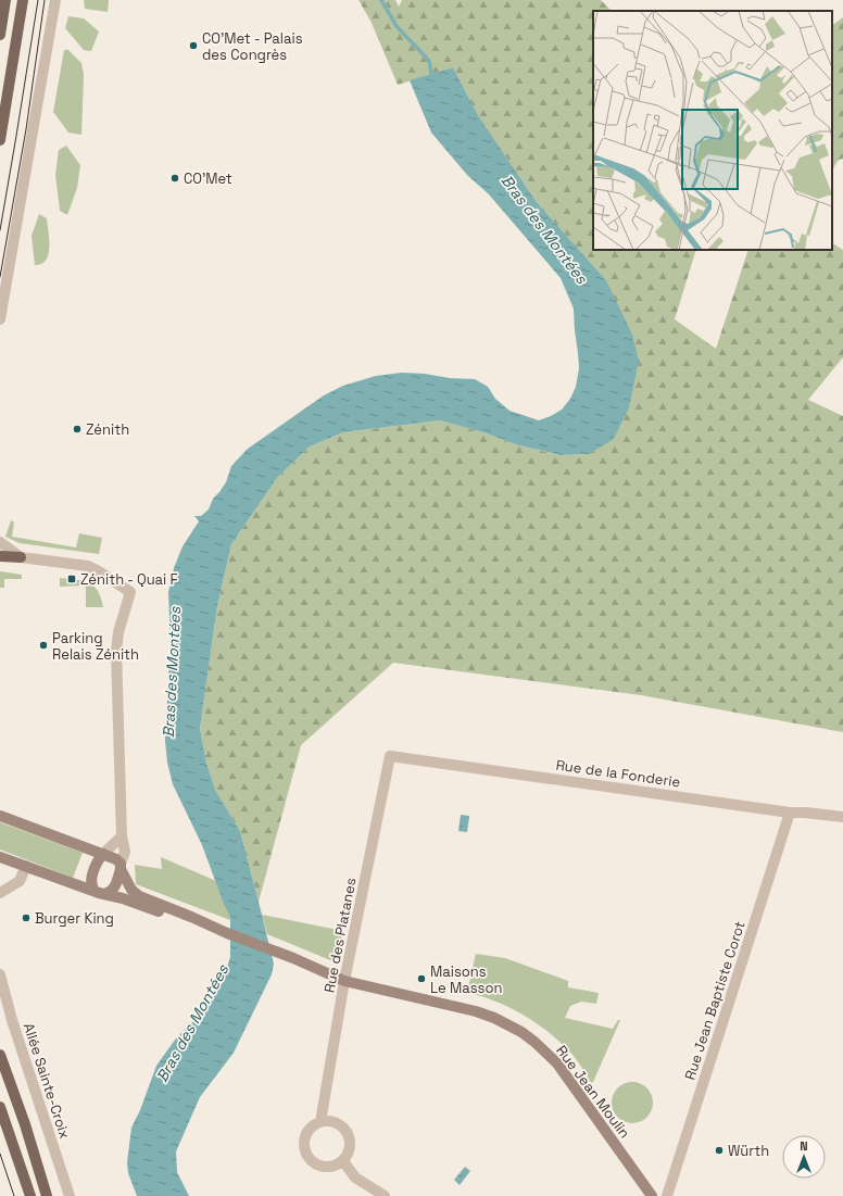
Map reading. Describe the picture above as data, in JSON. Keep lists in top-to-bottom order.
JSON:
{
  "streets": {
    "street": [
      "Rue de la Fonderie",
      "Rue des Platanes",
      "Rue Jean Baptiste Corot",
      "Allée Sainte-Croix",
      "Rue Jean Moulin"
    ]
  },
  "crossings": [
    ["Rue de la Fonderie", "Rue des Platanes"],
    ["Rue de la Fonderie", "Rue Jean Baptiste Corot"],
    ["Rue des Platanes", "Rue Jean Moulin"]
  ],
  "water": ["Bras des Montées"],
  "places": {
    "other": [
      "CO'Met - Palais des Congrès",
      "CO'Met",
      "Zénith",
      "Parking Relais Zénith",
      "Burger King",
      "Maisons Le Masson",
      "Würth"
    ],
    "transit": ["Zénith - Quai F"]
  },
  "north": "top"
}
